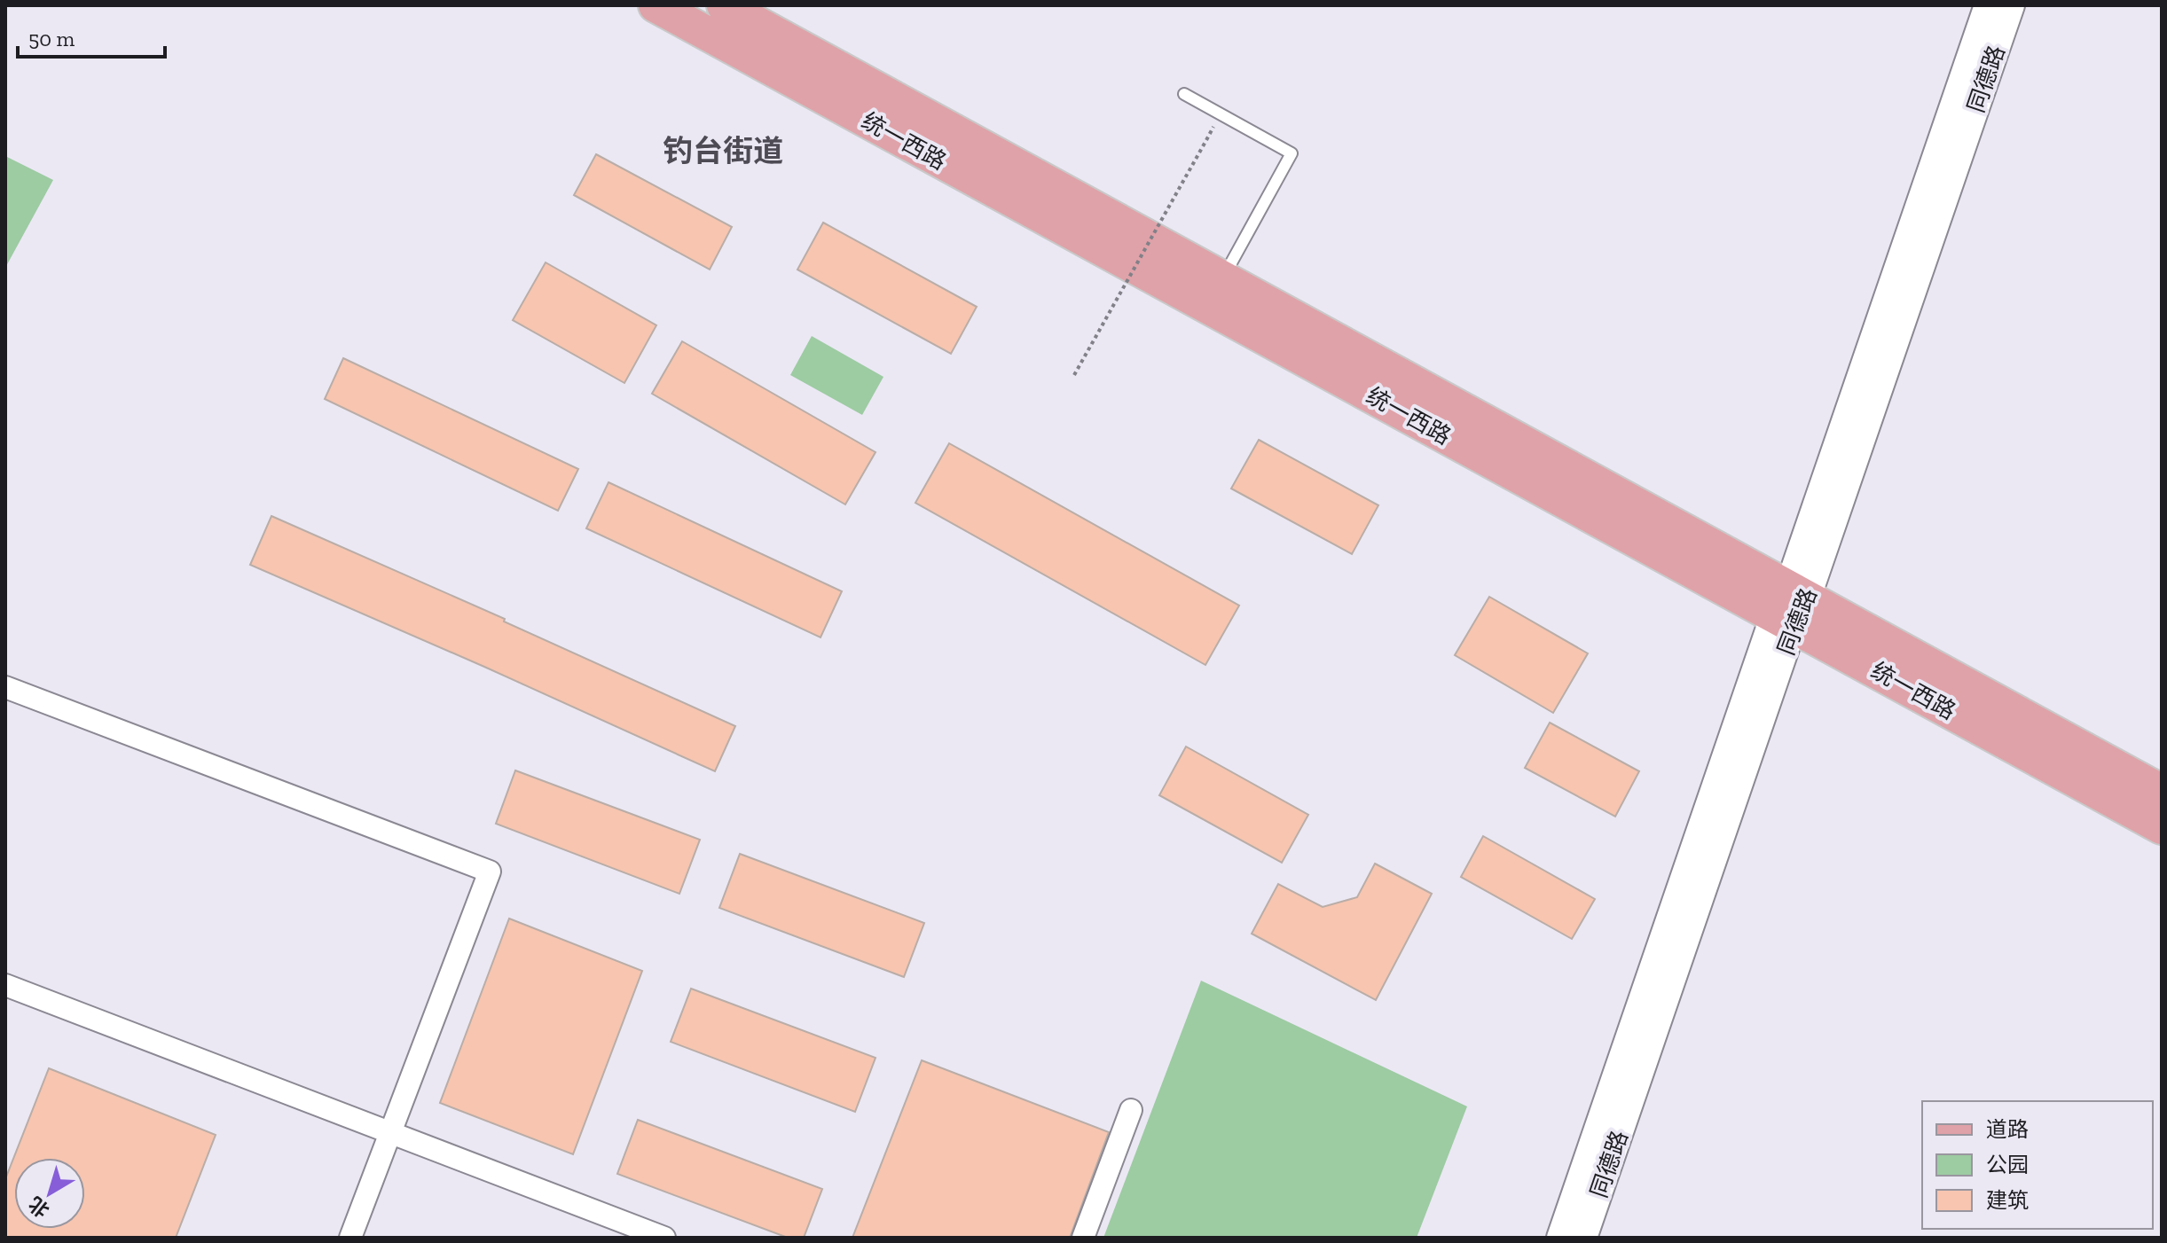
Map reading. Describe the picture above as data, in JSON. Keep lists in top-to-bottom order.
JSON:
{
  "streets": {
    "main road": ["统一西路"],
    "street": ["同德路"]
  },
  "crossings": [
    ["同德路", "统一西路"]
  ],
  "districts": ["钓台街道"],
  "legend": ["道路", "公园", "建筑"],
  "scale_bar": "50 m",
  "north": "bottom left"
}
